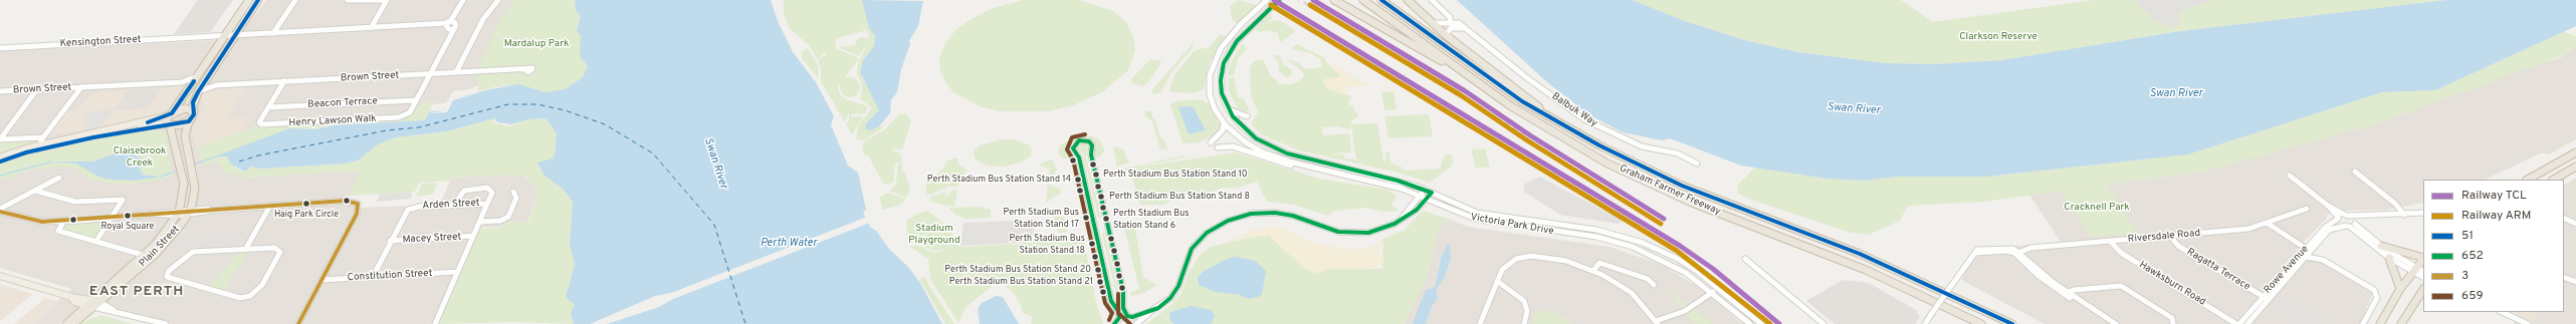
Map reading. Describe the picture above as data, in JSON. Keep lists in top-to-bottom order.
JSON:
{
  "streets": {
    "highway": ["Graham Farmer Freeway", "Plain Street"],
    "street": [
      "Kensington Street",
      "Brown Street",
      "Beacon Terrace",
      "Balbuk Way",
      "Henry Lawson Walk",
      "Arden Street",
      "Victoria Park Drive",
      "Riversdale Road",
      "Macey Street",
      "Ragatta Terrace",
      "Rowe Avenue",
      "Constitution Street",
      "Hawksburn Road"
    ]
  },
  "crossings": [
    ["Kensington Street", "Henry Lawson Walk"],
    ["Brown Street", "Henry Lawson Walk"],
    ["Beacon Terrace", "Henry Lawson Walk"],
    ["Arden Street", "Macey Street"],
    ["Arden Street", "Constitution Street"],
    ["Riversdale Road", "Ragatta Terrace"],
    ["Riversdale Road", "Hawksburn Road"],
    ["Ragatta Terrace", "Rowe Avenue"],
    ["Rowe Avenue", "Hawksburn Road"]
  ],
  "districts": ["EAST PERTH"],
  "water": ["Swan River", "Perth Water"],
  "parks": [
    "Clarkson Reserve",
    "Mardalup Park",
    "Claisebrook Creek",
    "Cracknell Park",
    "Stadium Playground"
  ],
  "places": [
    "Perth Stadium Bus Station Stand 10",
    "Perth Stadium Bus Station Stand 14",
    "Perth Stadium Bus Station Stand 8",
    "Haig Park Circle",
    "Royal Square",
    "Perth Stadium Bus Station Stand 17",
    "Perth Stadium Bus Station Stand 6",
    "Perth Stadium Bus Station Stand 18",
    "Perth Stadium Bus Station Stand 20",
    "Perth Stadium Bus Station Stand 21"
  ],
  "lines": [
    "rail line TCL",
    "transit line 51",
    "transit line 652",
    "rail line ARM",
    "transit line 659",
    "transit line 3"
  ],
  "legend": [
    "Railway TCL",
    "Railway ARM",
    "51",
    "652",
    "3",
    "659"
  ]
}
